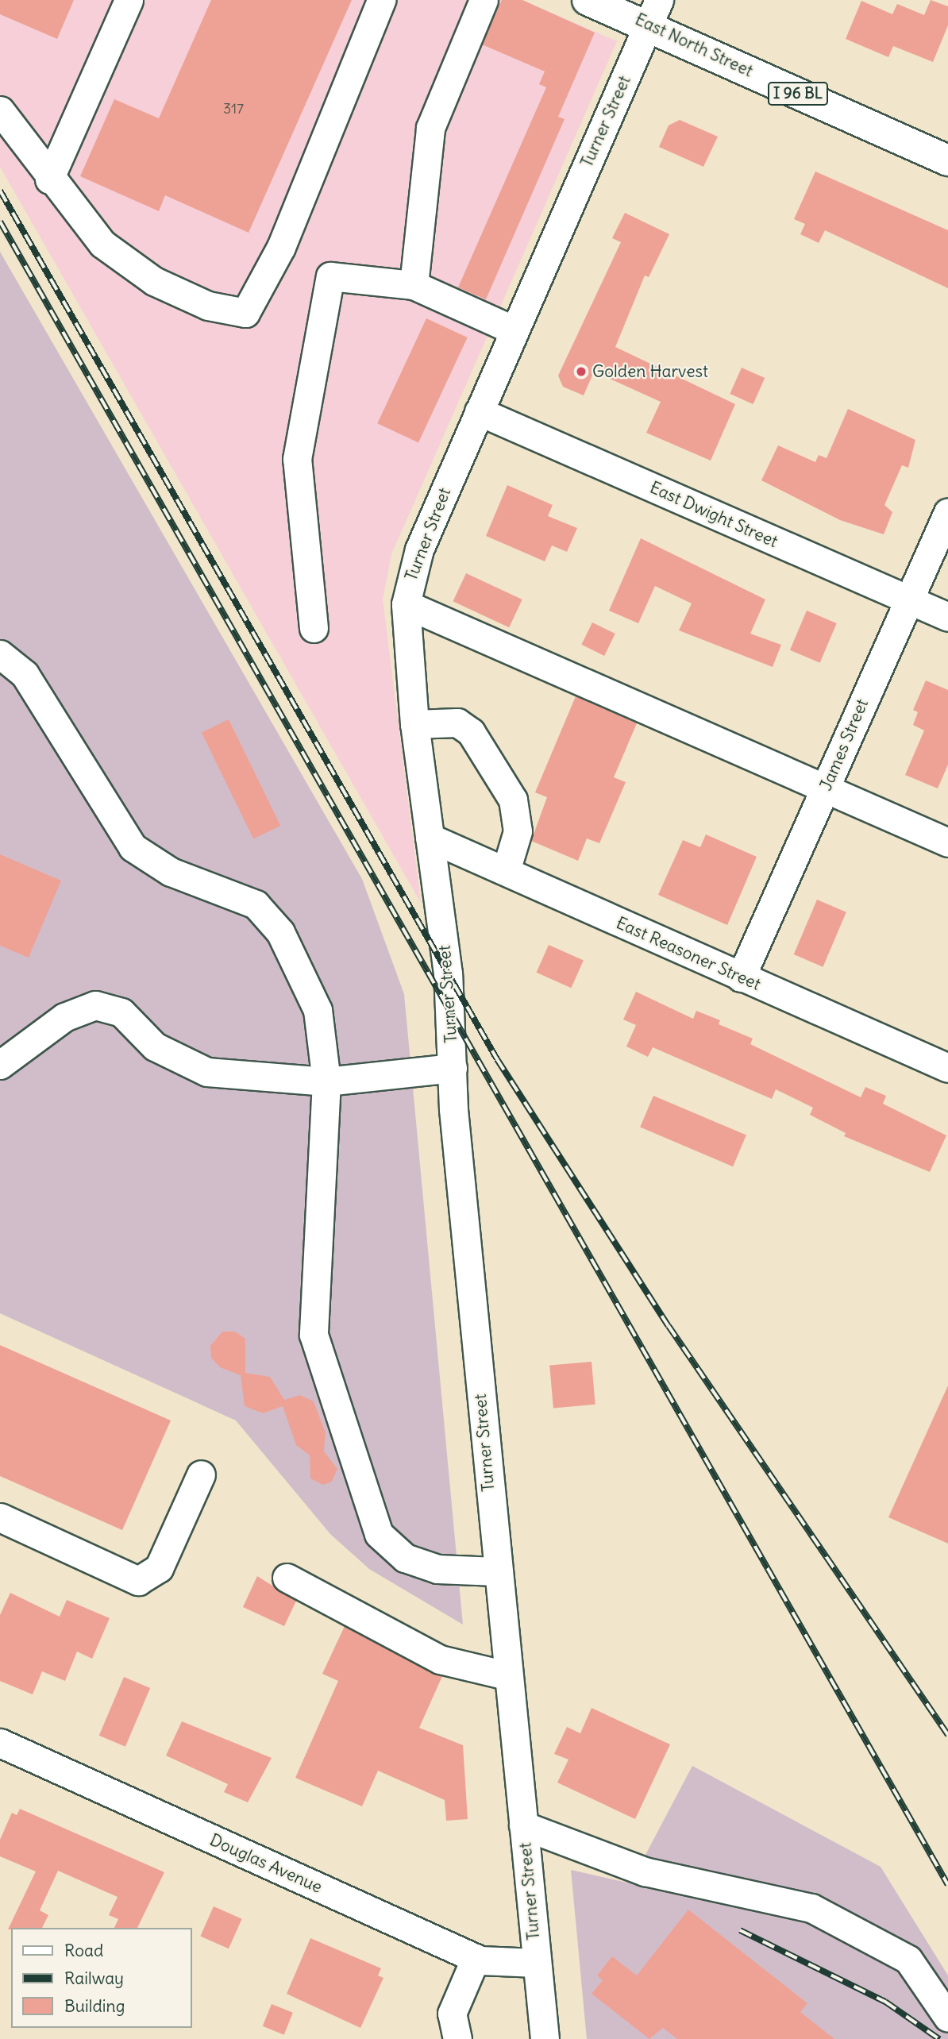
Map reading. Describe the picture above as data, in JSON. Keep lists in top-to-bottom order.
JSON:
{
  "streets": {
    "main road": ["East North Street", "I 96 BL"],
    "street": [
      "Turner Street",
      "East Dwight Street",
      "James Street",
      "East Reasoner Street",
      "Douglas Avenue"
    ]
  },
  "crossings": [
    ["East North Street", "Turner Street"],
    ["Turner Street", "East Dwight Street"],
    ["Turner Street", "East Reasoner Street"],
    ["Turner Street", "Douglas Avenue"],
    ["East Dwight Street", "James Street"],
    ["James Street", "East Reasoner Street"]
  ],
  "places": ["Golden Harvest"],
  "house_numbers": ["317"],
  "legend": ["Road", "Railway", "Building"]
}
